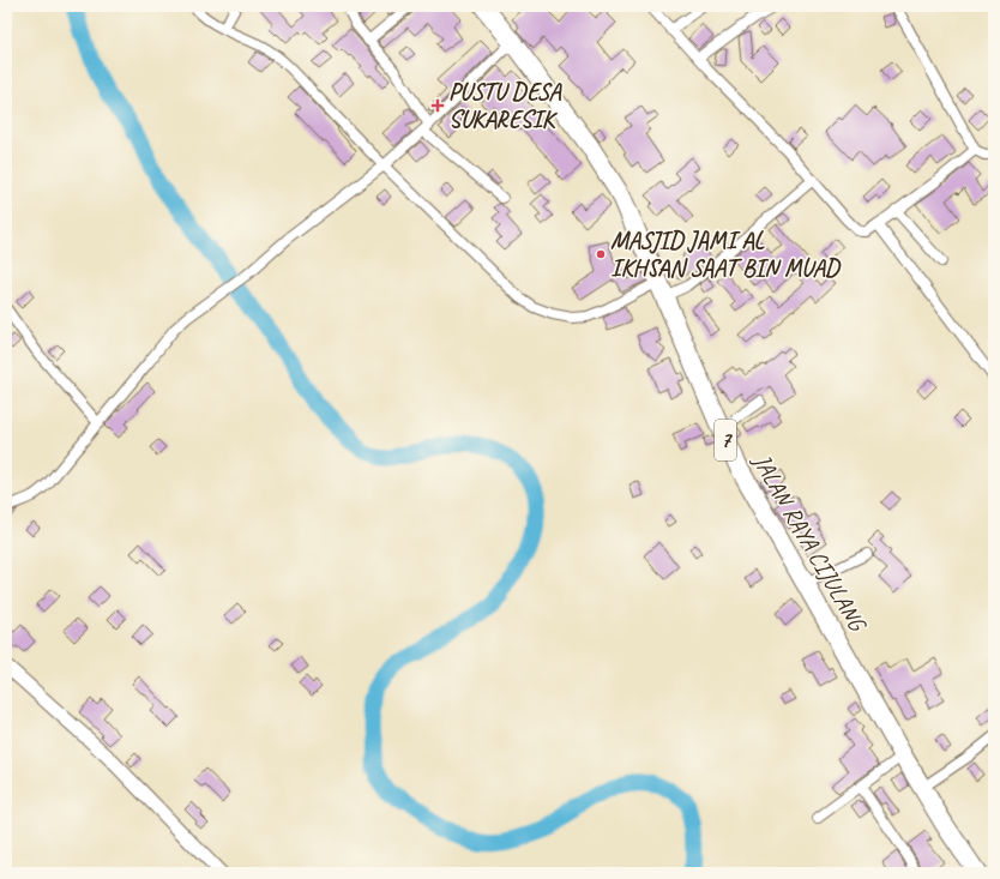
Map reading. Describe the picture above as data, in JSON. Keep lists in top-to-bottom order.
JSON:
{
  "streets": {
    "highway": ["7", "JALAN RAYA CIJULANG"]
  },
  "places": {
    "health": ["PUSTU DESA SUKARESIK"],
    "other": ["MASJID JAMI AL IKHSAN SAAT BIN MUAD"]
  }
}
